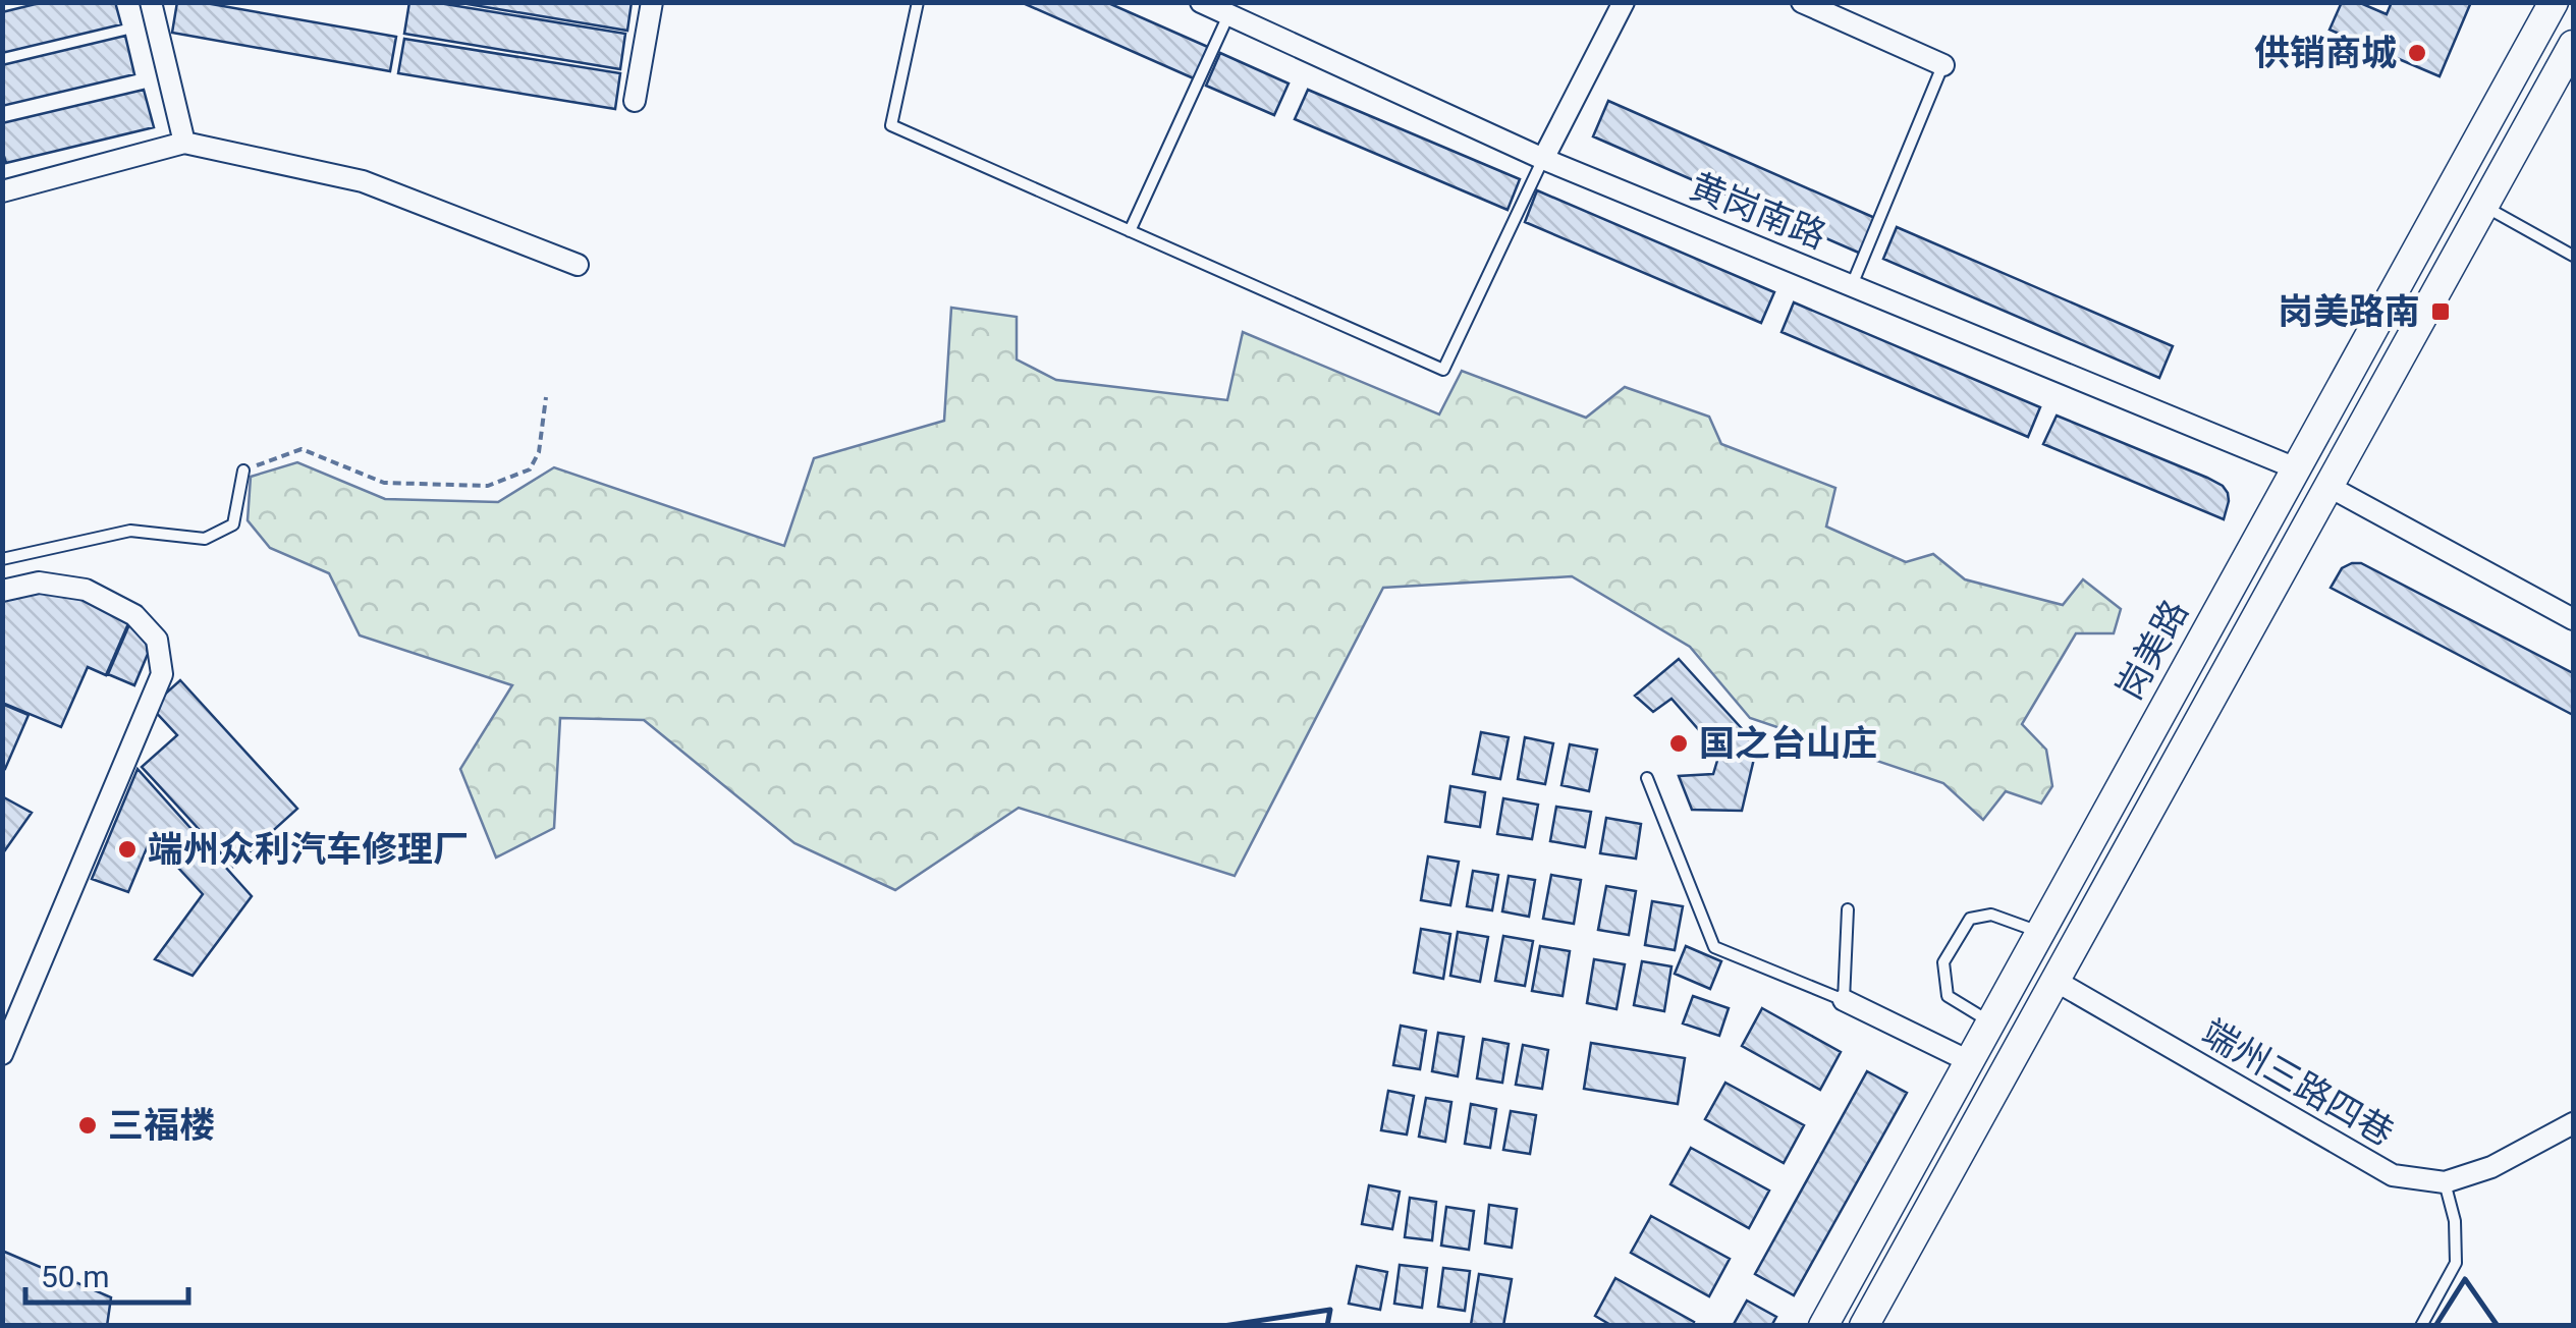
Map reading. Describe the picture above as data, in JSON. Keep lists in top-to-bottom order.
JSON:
{
  "streets": {
    "main road": ["岗美路"],
    "street": ["黄岗南路", "端州三路四巷"]
  },
  "crossings": [
    ["黄岗南路", "岗美路"]
  ],
  "places": {
    "other": [
      "供销商城",
      "国之台山庄",
      "端州众利汽车修理厂",
      "三福楼"
    ],
    "transit": ["岗美路南"]
  },
  "scale_bar": "50 m"
}
